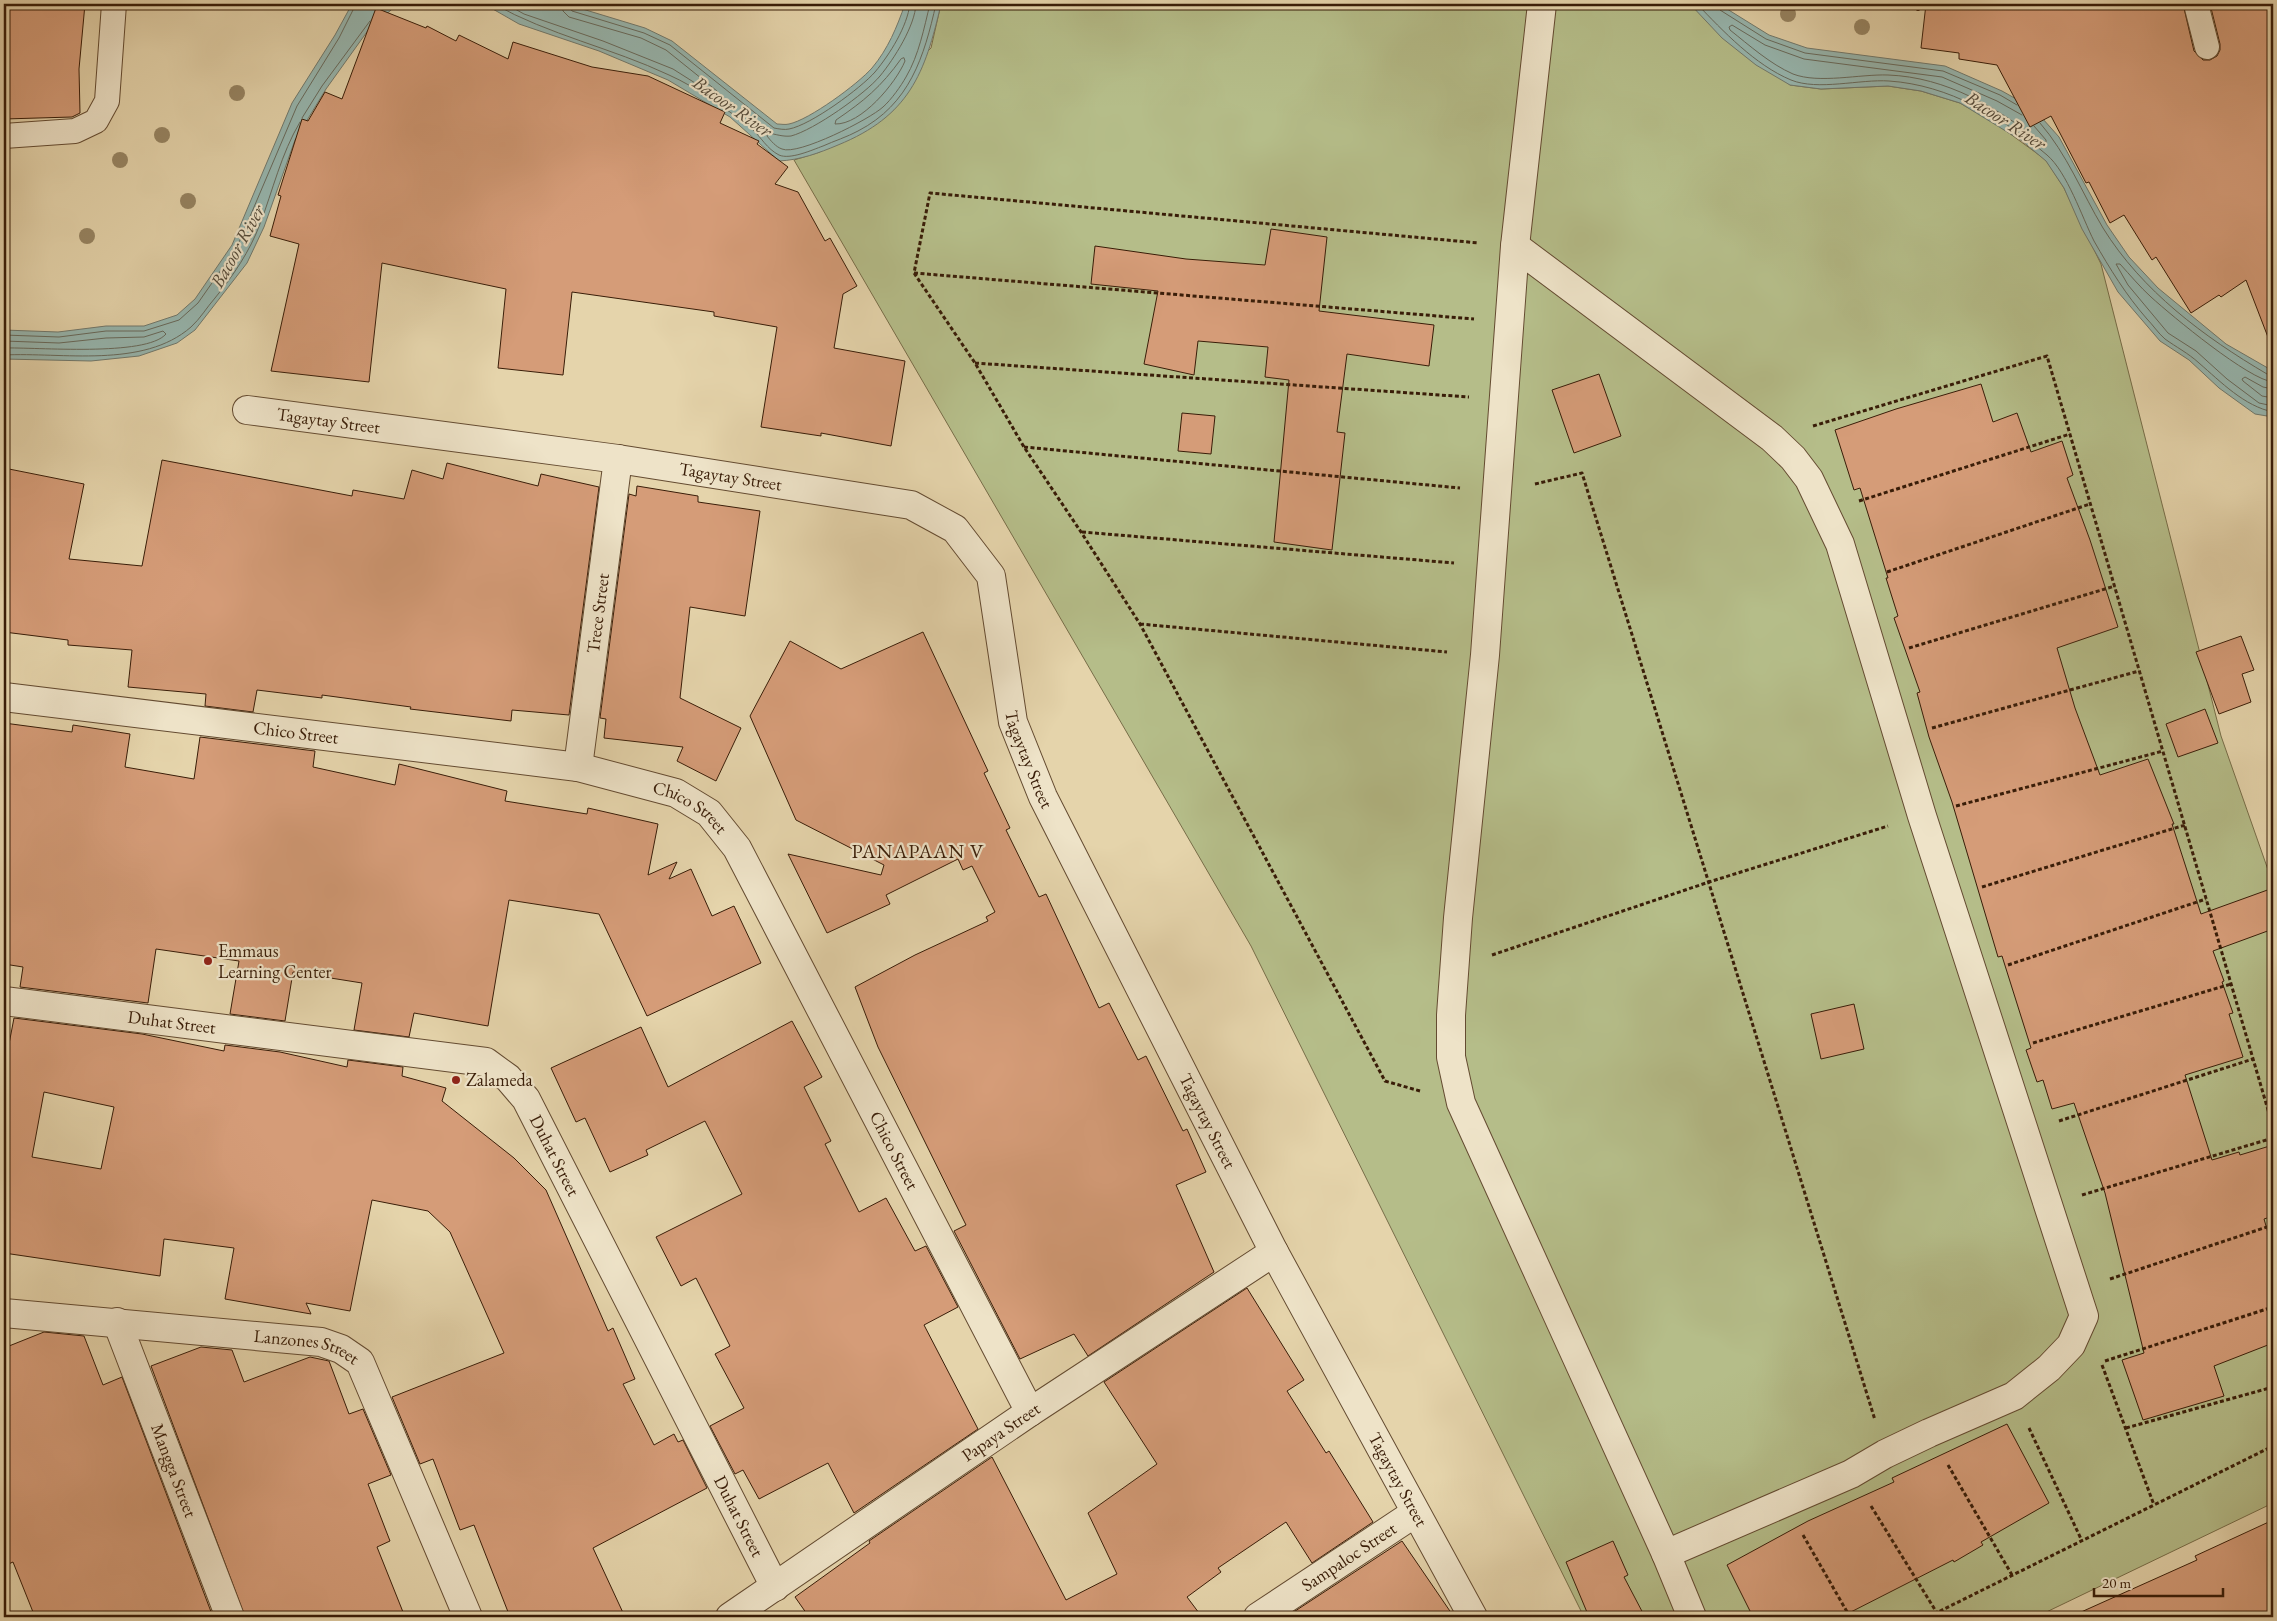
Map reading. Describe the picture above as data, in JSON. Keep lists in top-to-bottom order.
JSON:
{
  "streets": {
    "street": [
      "Tagaytay Street",
      "Trece Street",
      "Chico Street",
      "Duhat Street",
      "Lanzones Street",
      "Papaya Street",
      "Mangga Street",
      "Sampaloc Street"
    ]
  },
  "crossings": [
    ["Tagaytay Street", "Trece Street"],
    ["Tagaytay Street", "Papaya Street"],
    ["Tagaytay Street", "Sampaloc Street"],
    ["Trece Street", "Chico Street"],
    ["Chico Street", "Papaya Street"],
    ["Duhat Street", "Papaya Street"],
    ["Lanzones Street", "Mangga Street"]
  ],
  "districts": ["PANAPAAN V"],
  "water": ["Bacoor River"],
  "places": ["Emmaus Learning Center", "Zalameda"],
  "scale_bar": "20 m"
}
